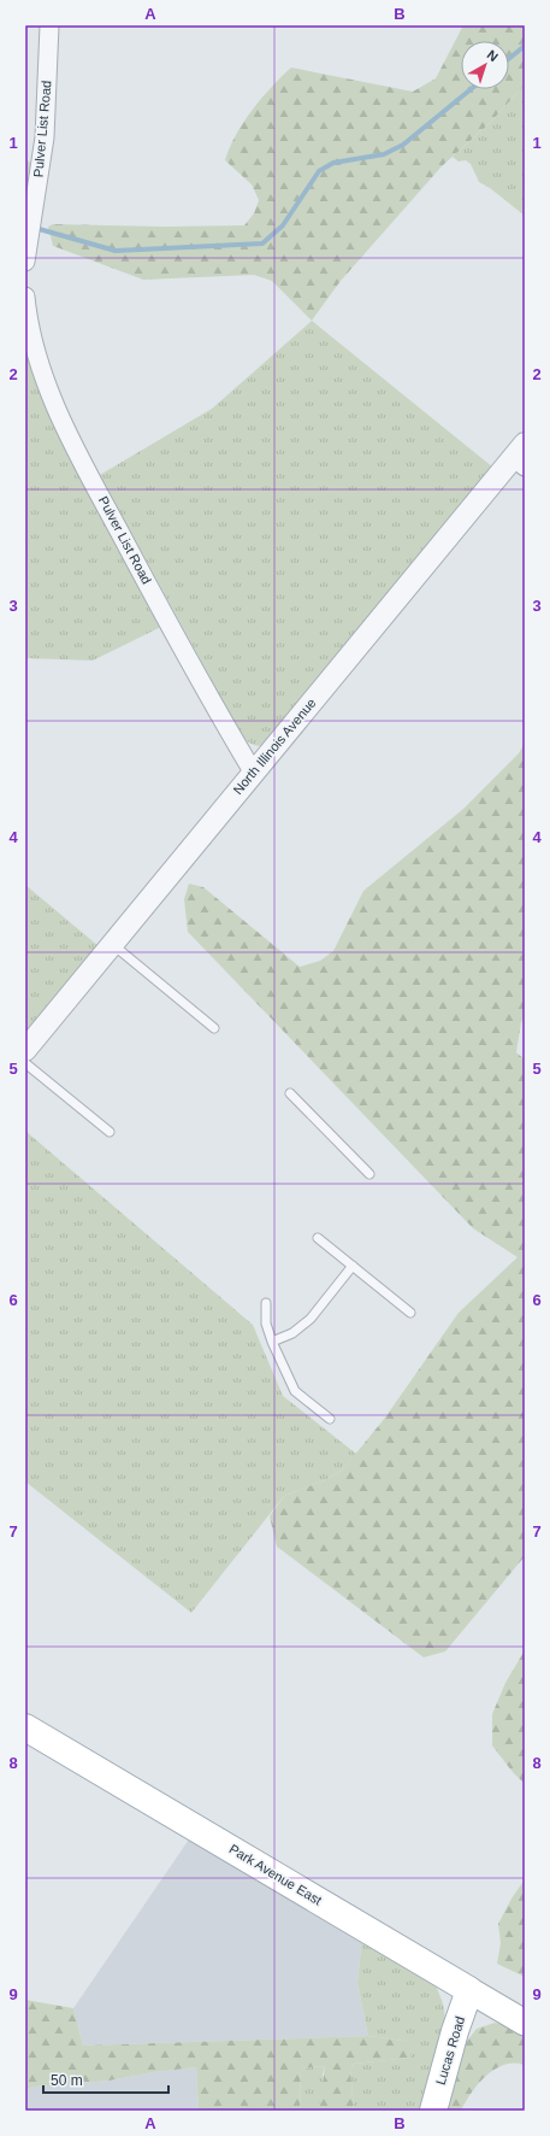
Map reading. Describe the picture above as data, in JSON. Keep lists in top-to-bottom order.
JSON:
{
  "streets": {
    "main road": ["Park Avenue East", "Lucas Road"],
    "street": ["Pulver List Road", "North Illinois Avenue"]
  },
  "crossings": [
    ["Pulver List Road", "North Illinois Avenue"],
    ["Park Avenue East", "Lucas Road"]
  ],
  "scale_bar": "50 m",
  "north": "top right",
  "grid": {
    "columns": ["A", "B"],
    "rows": [
      "1",
      "2",
      "3",
      "4",
      "5",
      "6",
      "7",
      "8",
      "9"
    ]
  }
}
